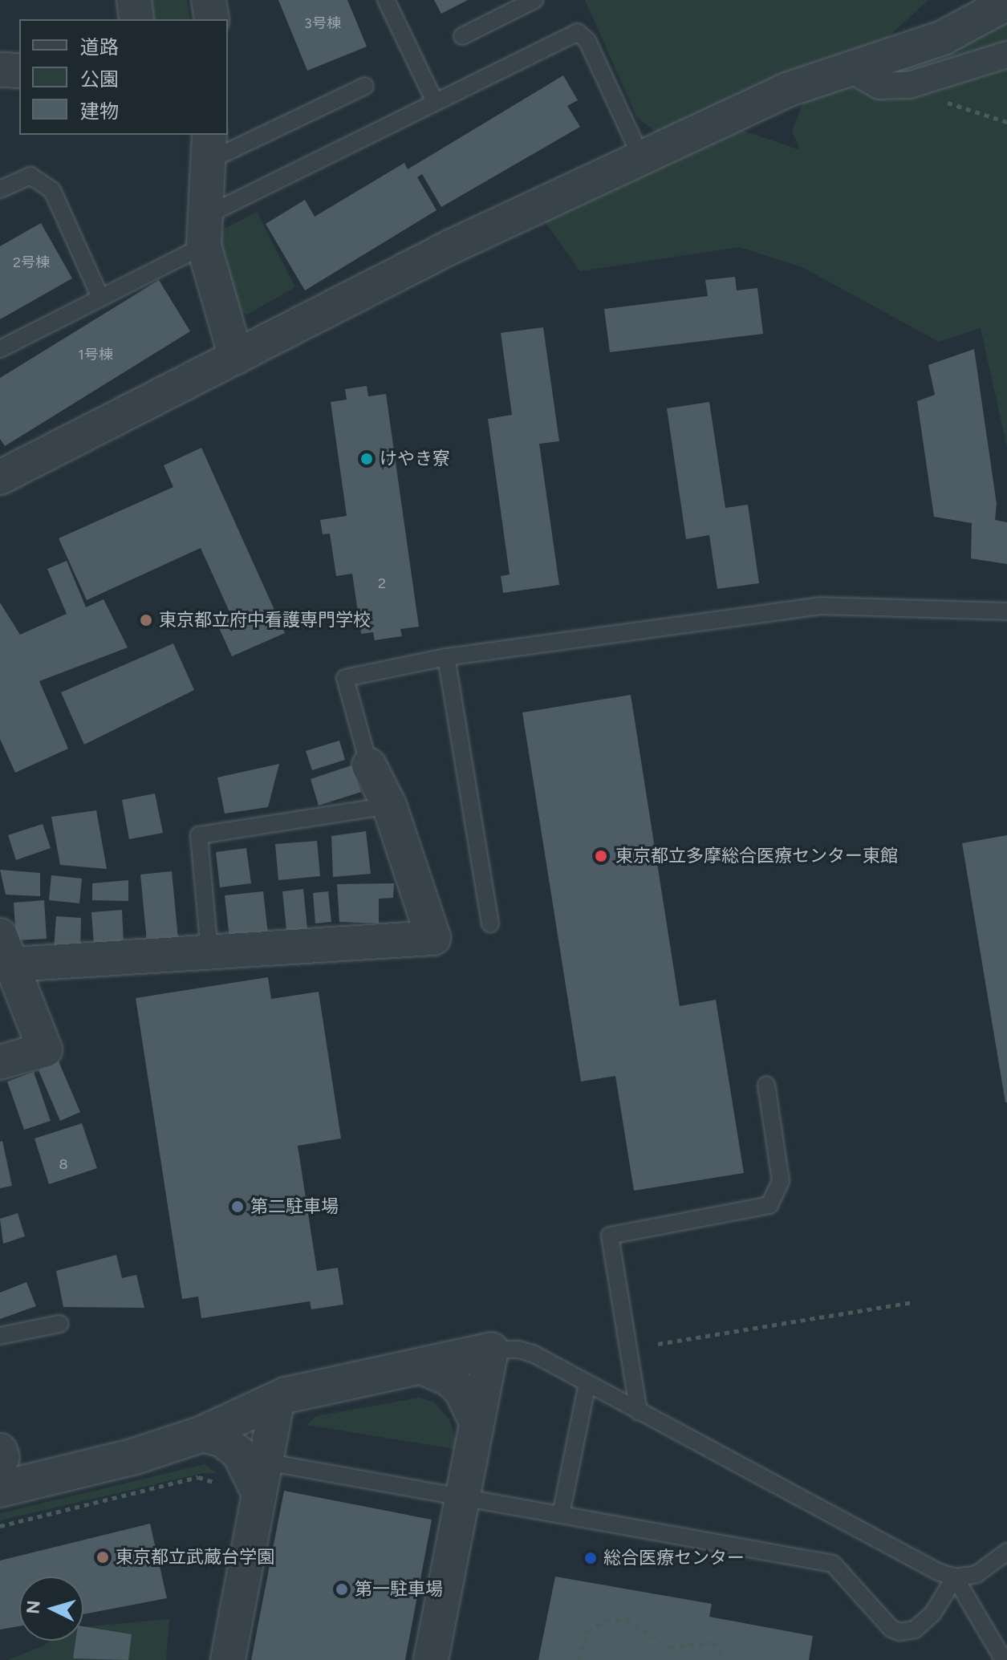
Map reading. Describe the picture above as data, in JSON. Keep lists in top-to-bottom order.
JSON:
{
  "places": [
    "けやき寮",
    "東京都立府中看護専門学校",
    "東京都立多摩総合医療センター東館",
    "第二駐車場",
    "東京都立武蔵台学園",
    "総合医療センター",
    "第一駐車場"
  ],
  "house_numbers": [
    "3号棟",
    "2号棟",
    "1号棟",
    "2",
    "8"
  ],
  "legend": ["道路", "公園", "建物"],
  "north": "left"
}
